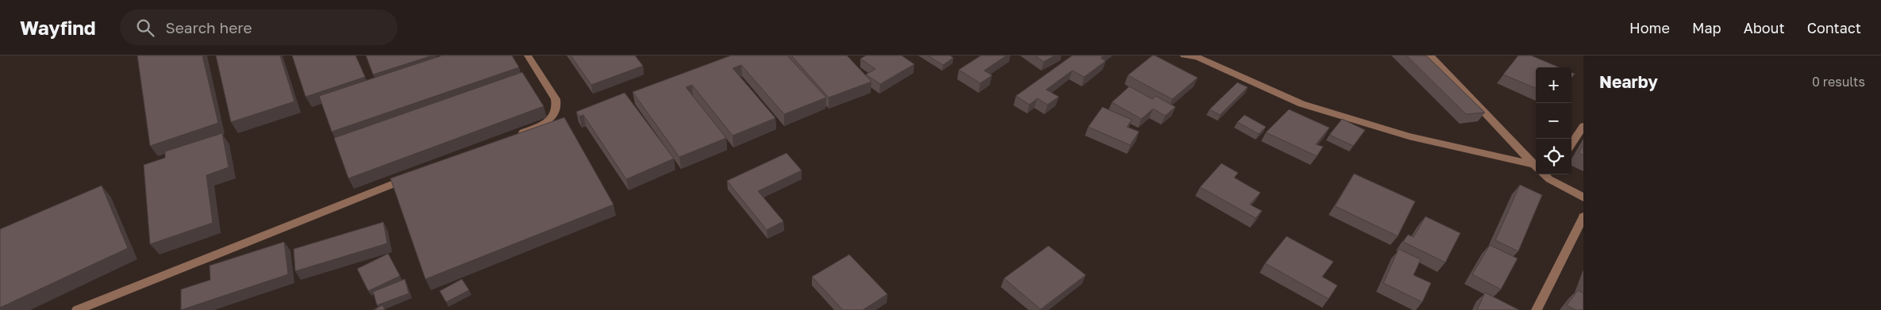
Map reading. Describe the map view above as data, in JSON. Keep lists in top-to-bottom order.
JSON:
{
  "page": {
    "header": "Wayfind",
    "search": "Search here",
    "nav": [
      "Home",
      "Map",
      "About",
      "Contact"
    ],
    "heading": ["Nearby", "0 results"],
    "map_buttons": ["+", "−"]
  }
}
